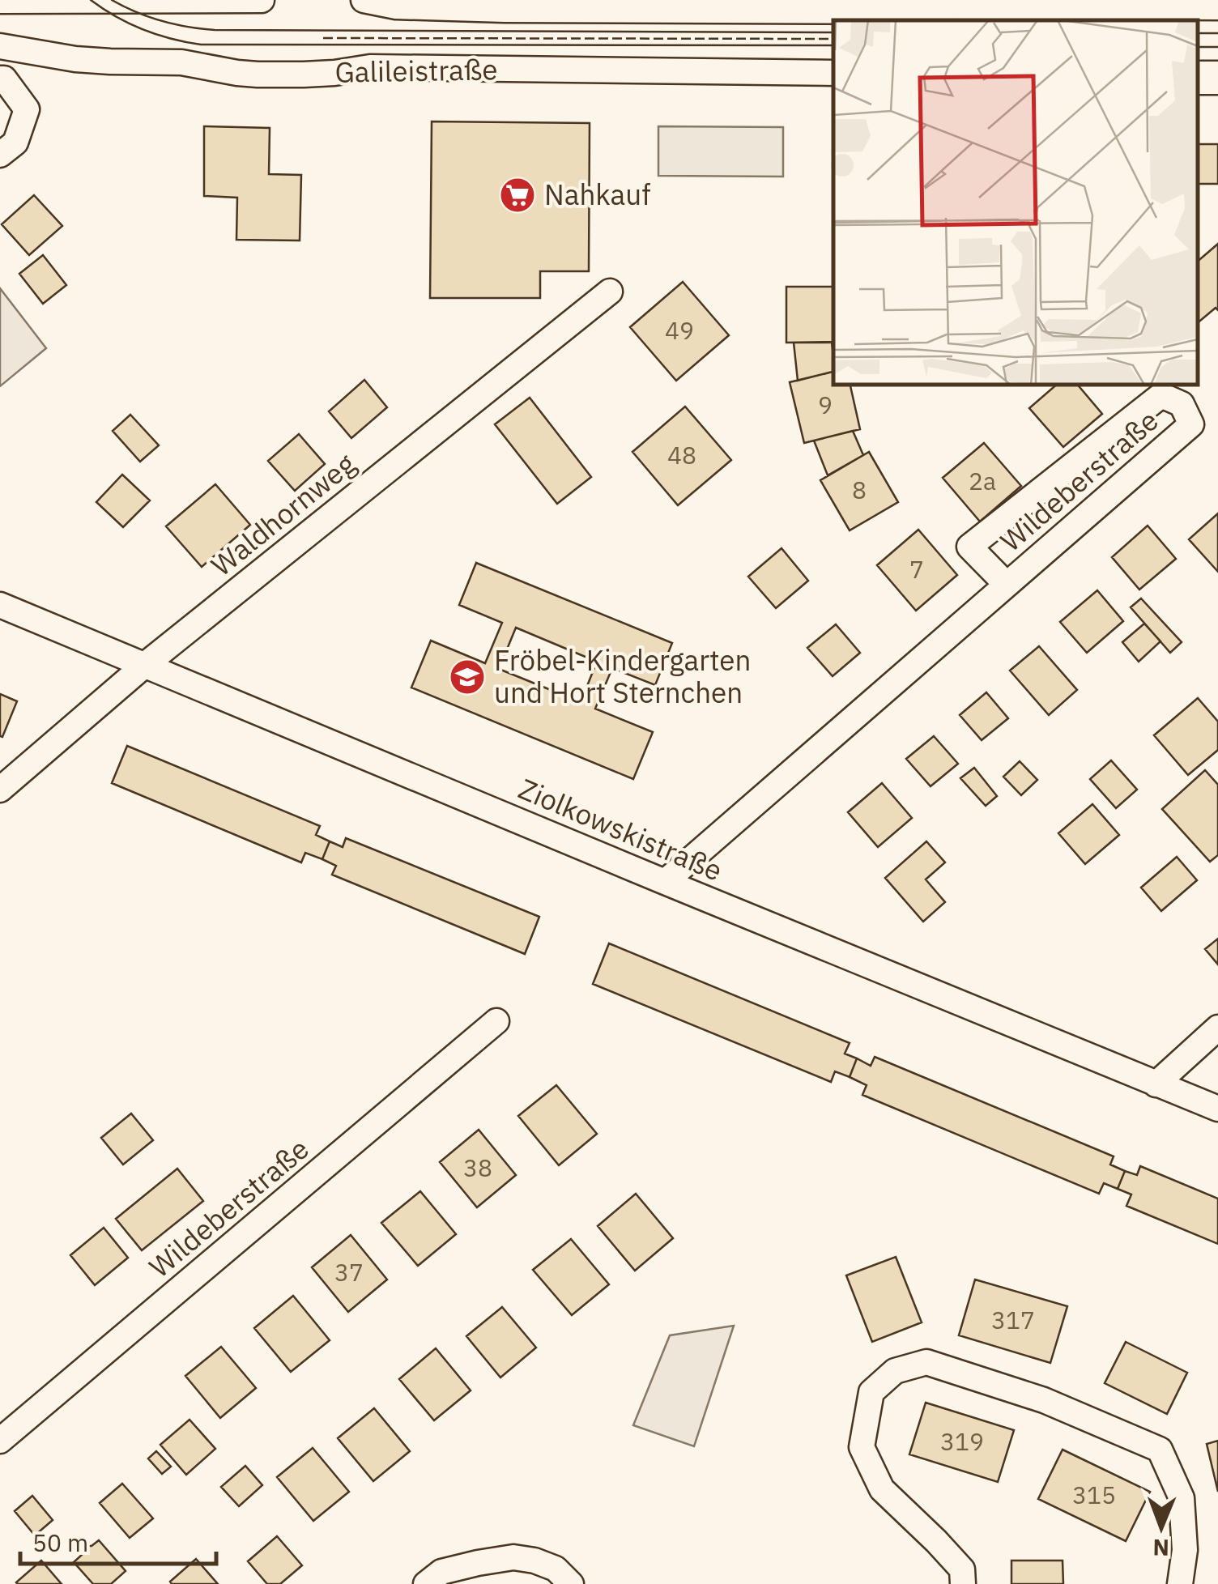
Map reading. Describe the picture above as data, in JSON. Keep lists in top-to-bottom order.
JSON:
{
  "streets": {
    "street": [
      "Galileistraße",
      "Wildeberstraße",
      "Waldhornweg",
      "Ziolkowskistraße"
    ]
  },
  "crossings": [
    ["Wildeberstraße", "Ziolkowskistraße"],
    ["Waldhornweg", "Ziolkowskistraße"]
  ],
  "places": {
    "supermarket": ["Nahkauf"],
    "school or university": ["Fröbel-Kindergarten und Hort Sternchen"]
  },
  "house_numbers": [
    "49",
    "9",
    "48",
    "2a",
    "8",
    "7",
    "38",
    "37",
    "317",
    "319",
    "315"
  ],
  "scale_bar": "50 m",
  "north": "bottom"
}
